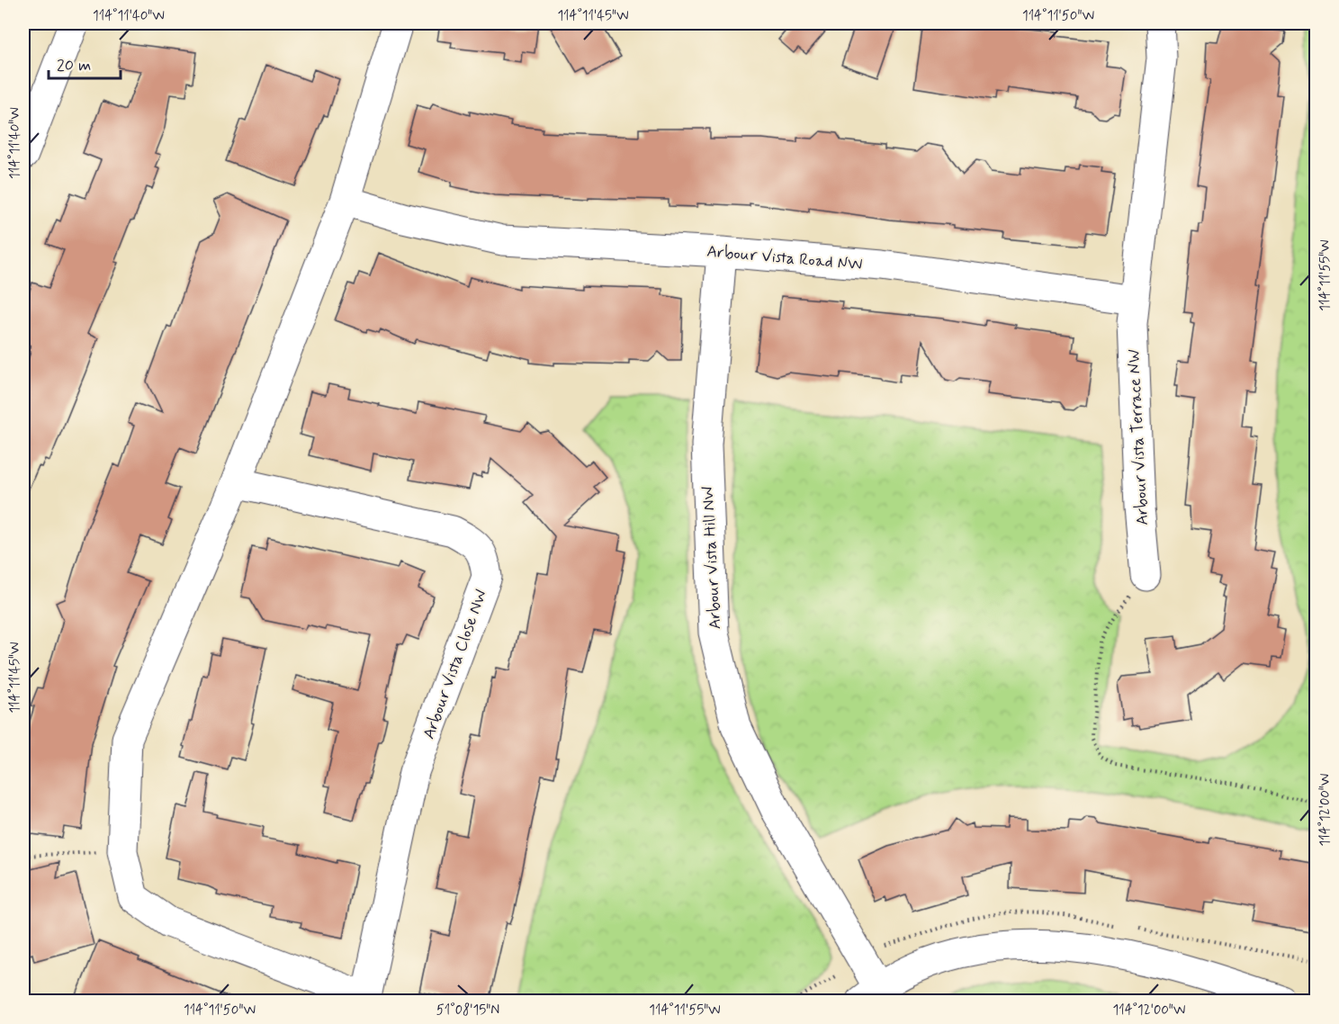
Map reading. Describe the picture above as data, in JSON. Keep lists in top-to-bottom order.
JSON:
{
  "streets": {
    "street": [
      "Arbour Vista Road NW",
      "Arbour Vista Terrace NW",
      "Arbour Vista Hill NW",
      "Arbour Vista Close NW"
    ]
  },
  "crossings": [
    ["Arbour Vista Road NW", "Arbour Vista Terrace NW"],
    ["Arbour Vista Road NW", "Arbour Vista Hill NW"],
    ["Arbour Vista Road NW", "Arbour Vista Close NW"]
  ],
  "scale_bar": "20 m",
  "coordinates": [
    "114°11'40\"W",
    "114°11'45\"W",
    "114°11'50\"W",
    "114°11'55\"W",
    "114°12'00\"W",
    "51°08'15\"N"
  ]
}
